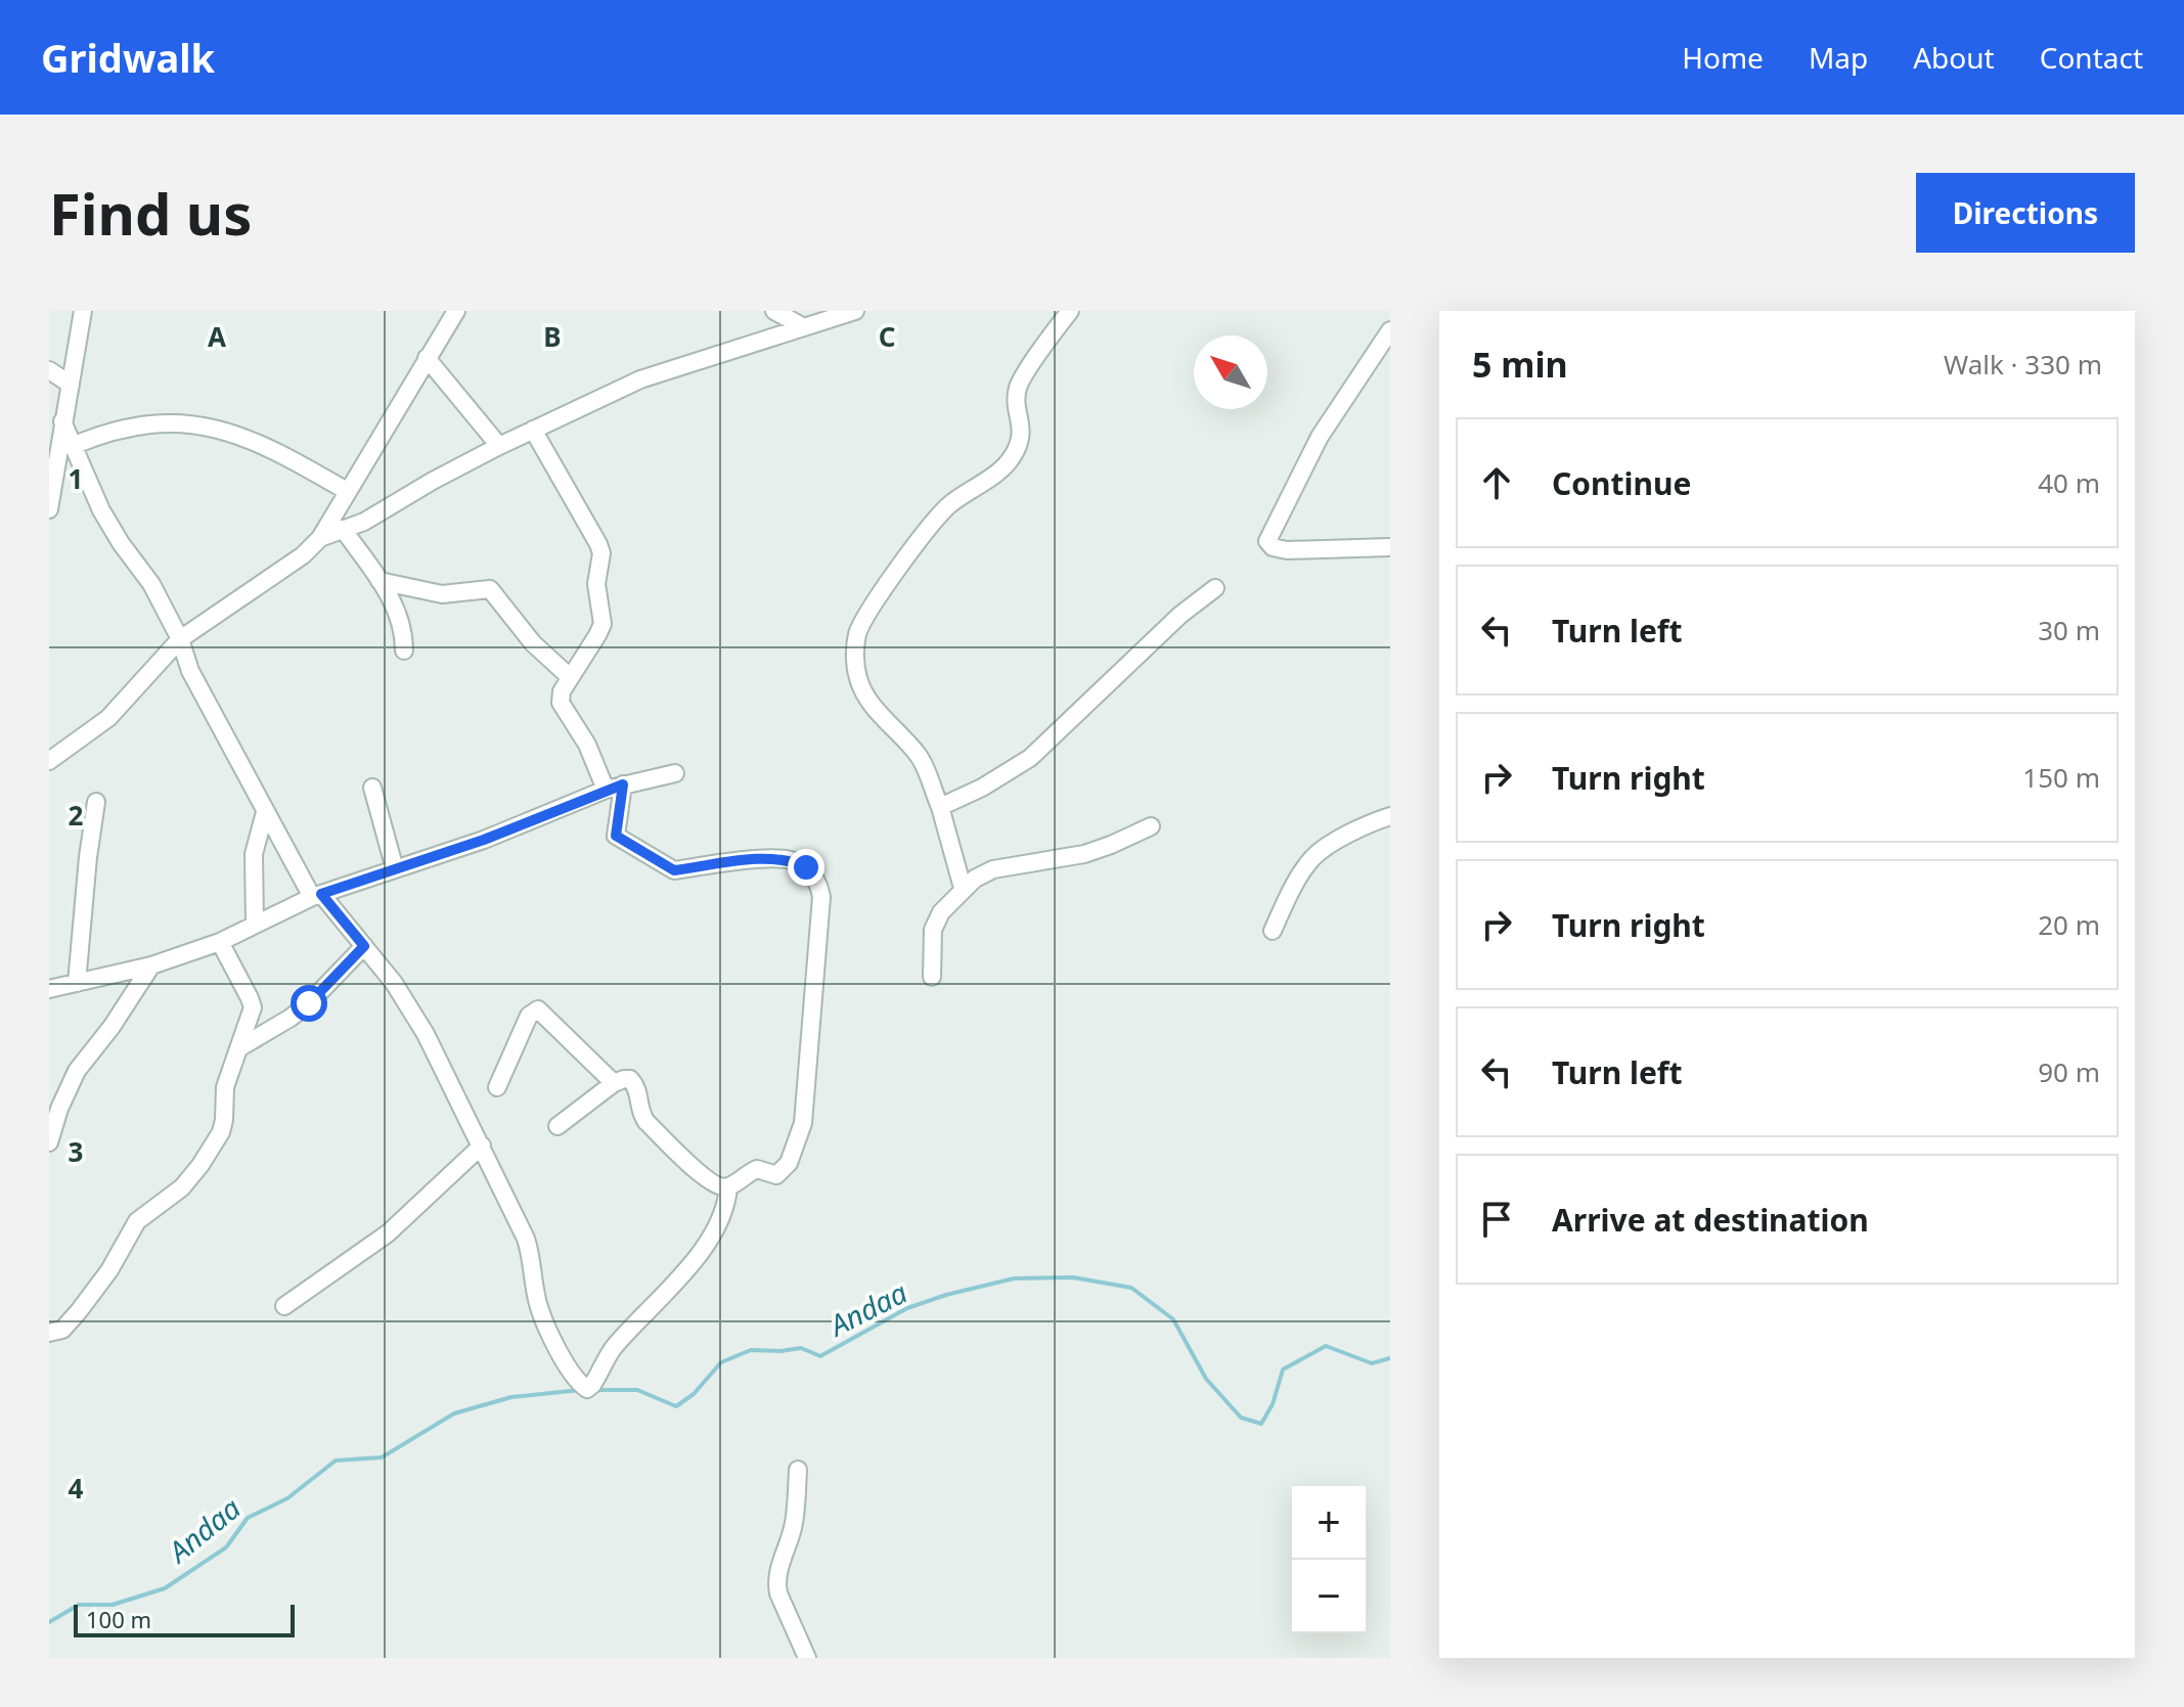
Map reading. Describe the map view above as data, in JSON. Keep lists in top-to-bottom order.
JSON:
{
  "water": ["Andaa"],
  "scale_bar": "100 m",
  "north": "top left",
  "page": {
    "header": "Gridwalk",
    "nav": [
      "Home",
      "Map",
      "About",
      "Contact"
    ],
    "buttons": "Directions",
    "title": "Find us",
    "heading": ["5 min", "Walk · 330 m"],
    "list": [
      ["Continue", "40 m"],
      ["Turn left", "30 m"],
      ["Turn right", "150 m"],
      ["Turn right", "20 m"],
      ["Turn left", "90 m"],
      "Arrive at destination"
    ],
    "map_buttons": ["+", "−"],
    "scale": "100 m"
  },
  "grid": {
    "columns": ["A", "B", "C"],
    "rows": [
      "1",
      "2",
      "3",
      "4"
    ]
  }
}
